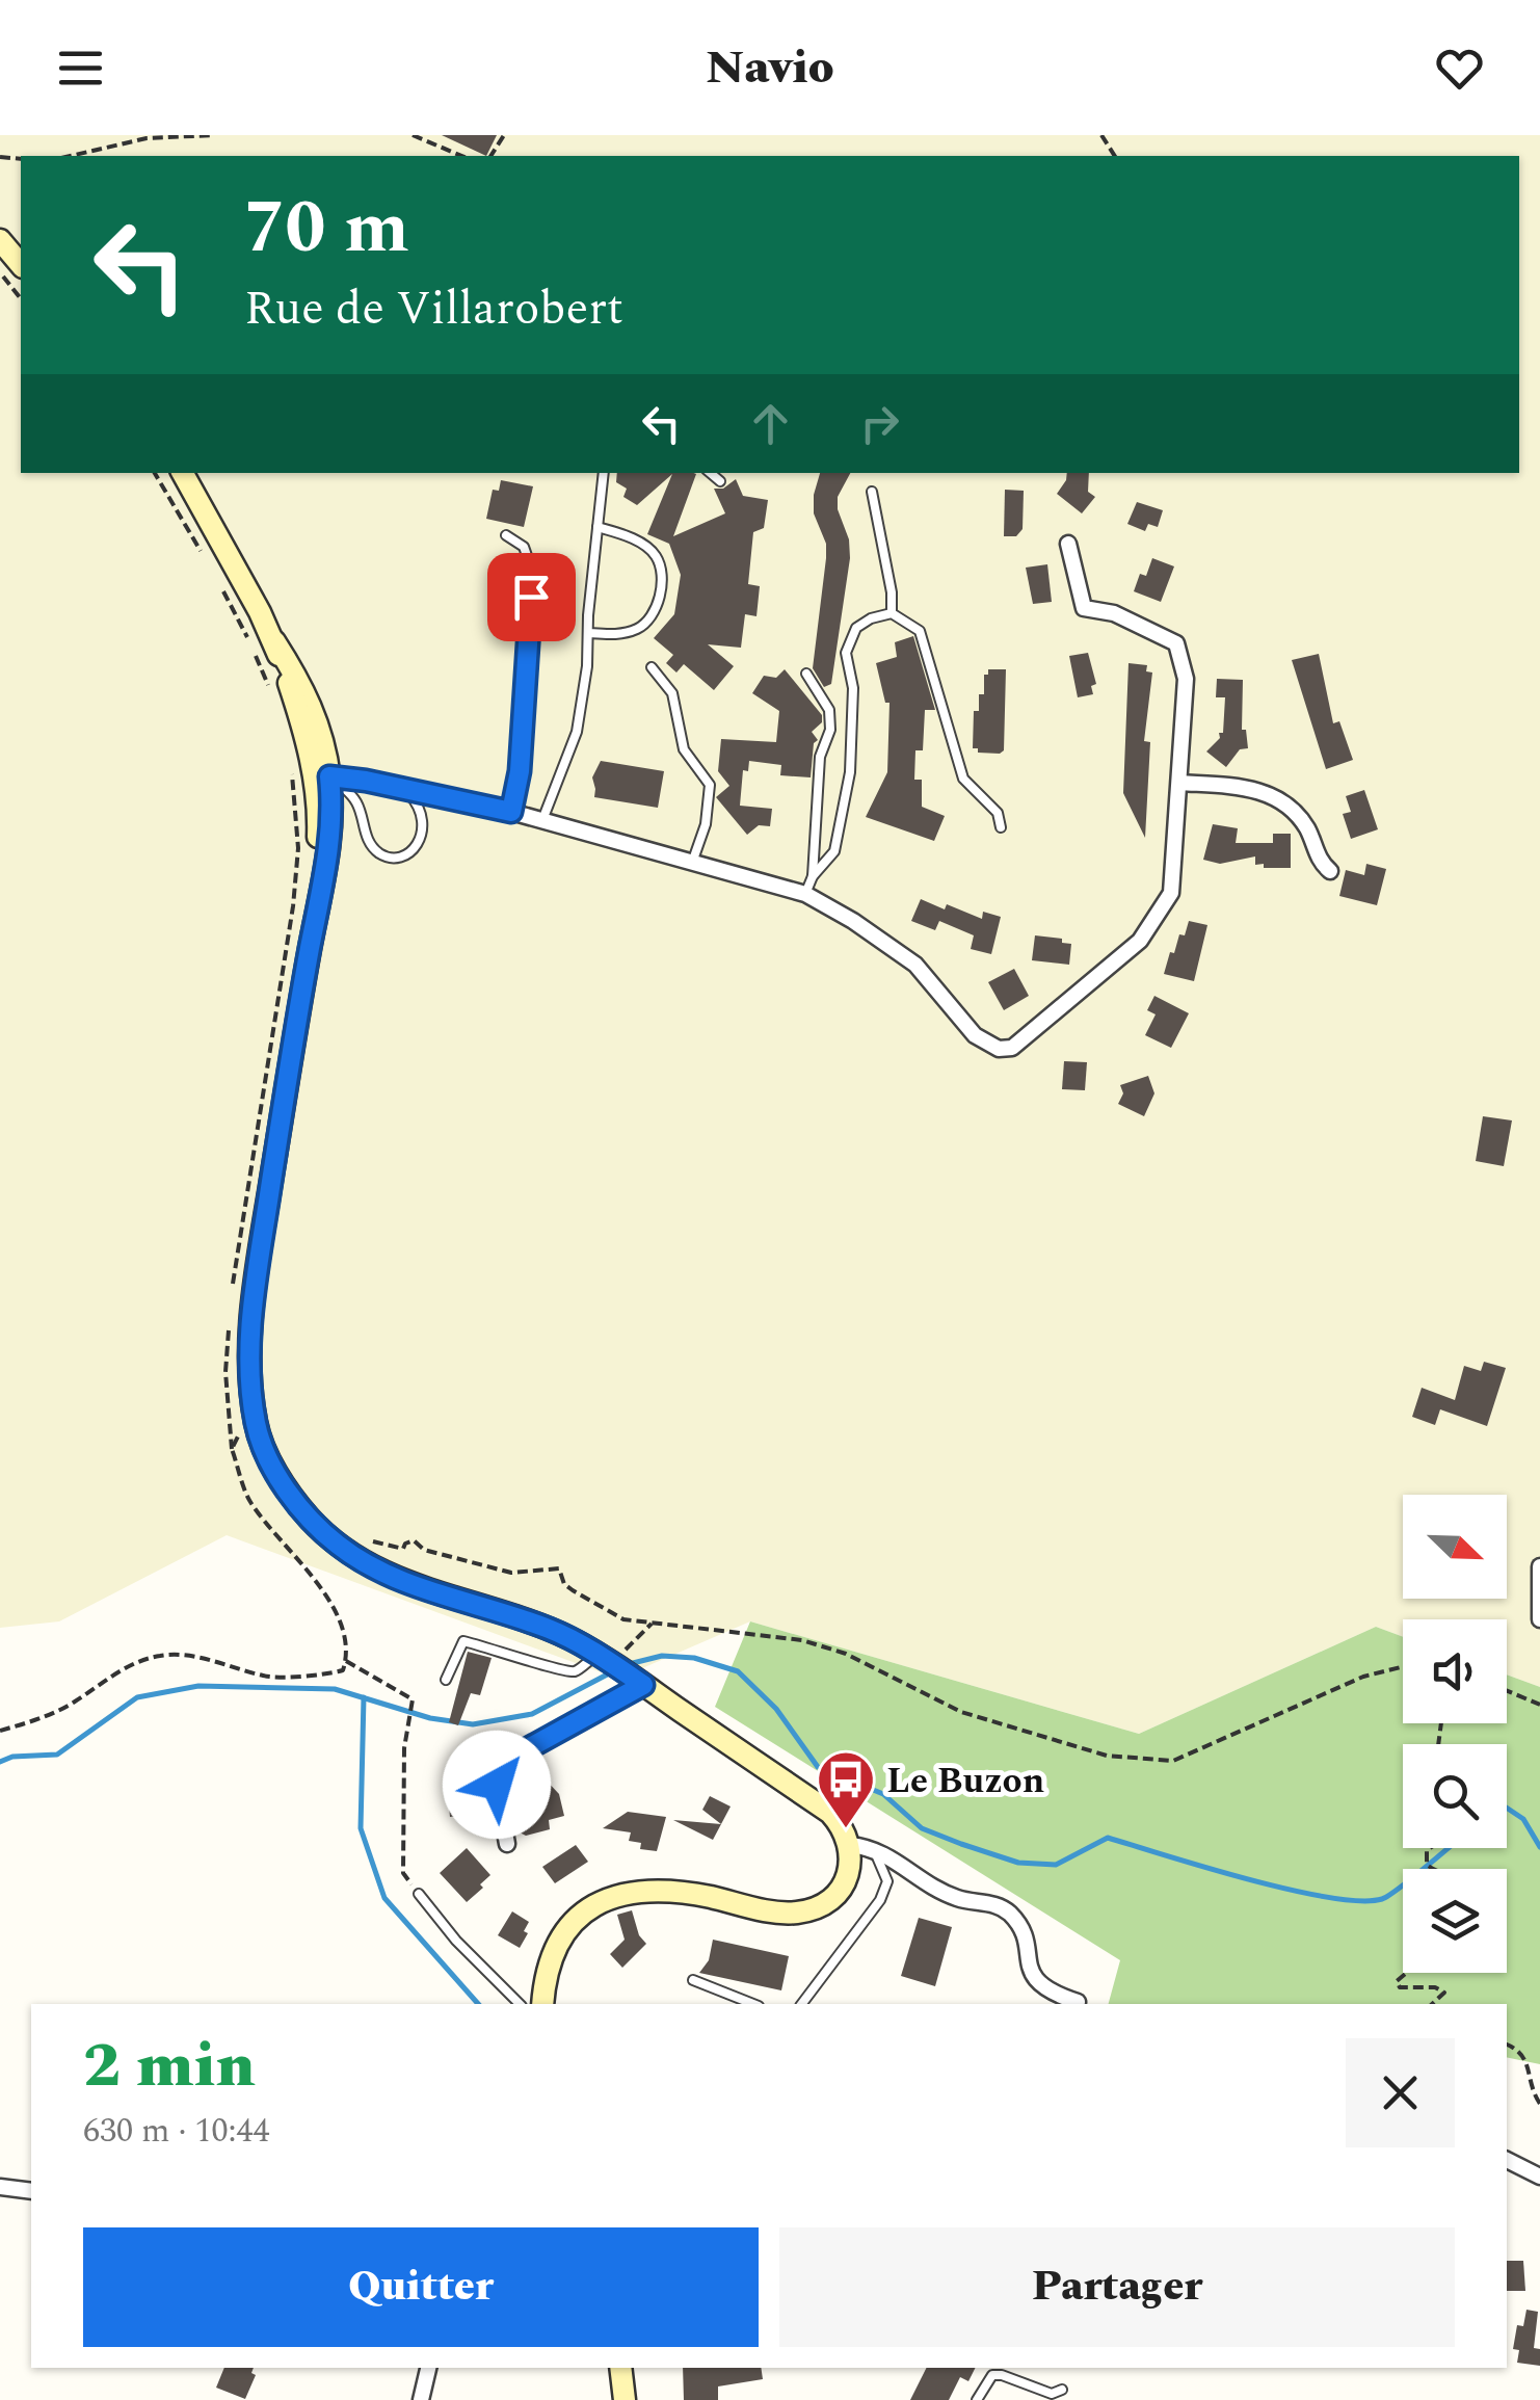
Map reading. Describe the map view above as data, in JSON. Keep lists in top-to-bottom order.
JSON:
{
  "places": {
    "bus stop": ["Le Buzon"]
  },
  "north": "bottom right",
  "page": {
    "header": "Navio",
    "turn": ["70 m", "Rue de Villarobert"],
    "heading": ["2 min", "630 m · 10:44"],
    "buttons": ["Quitter", "Partager"]
  }
}
